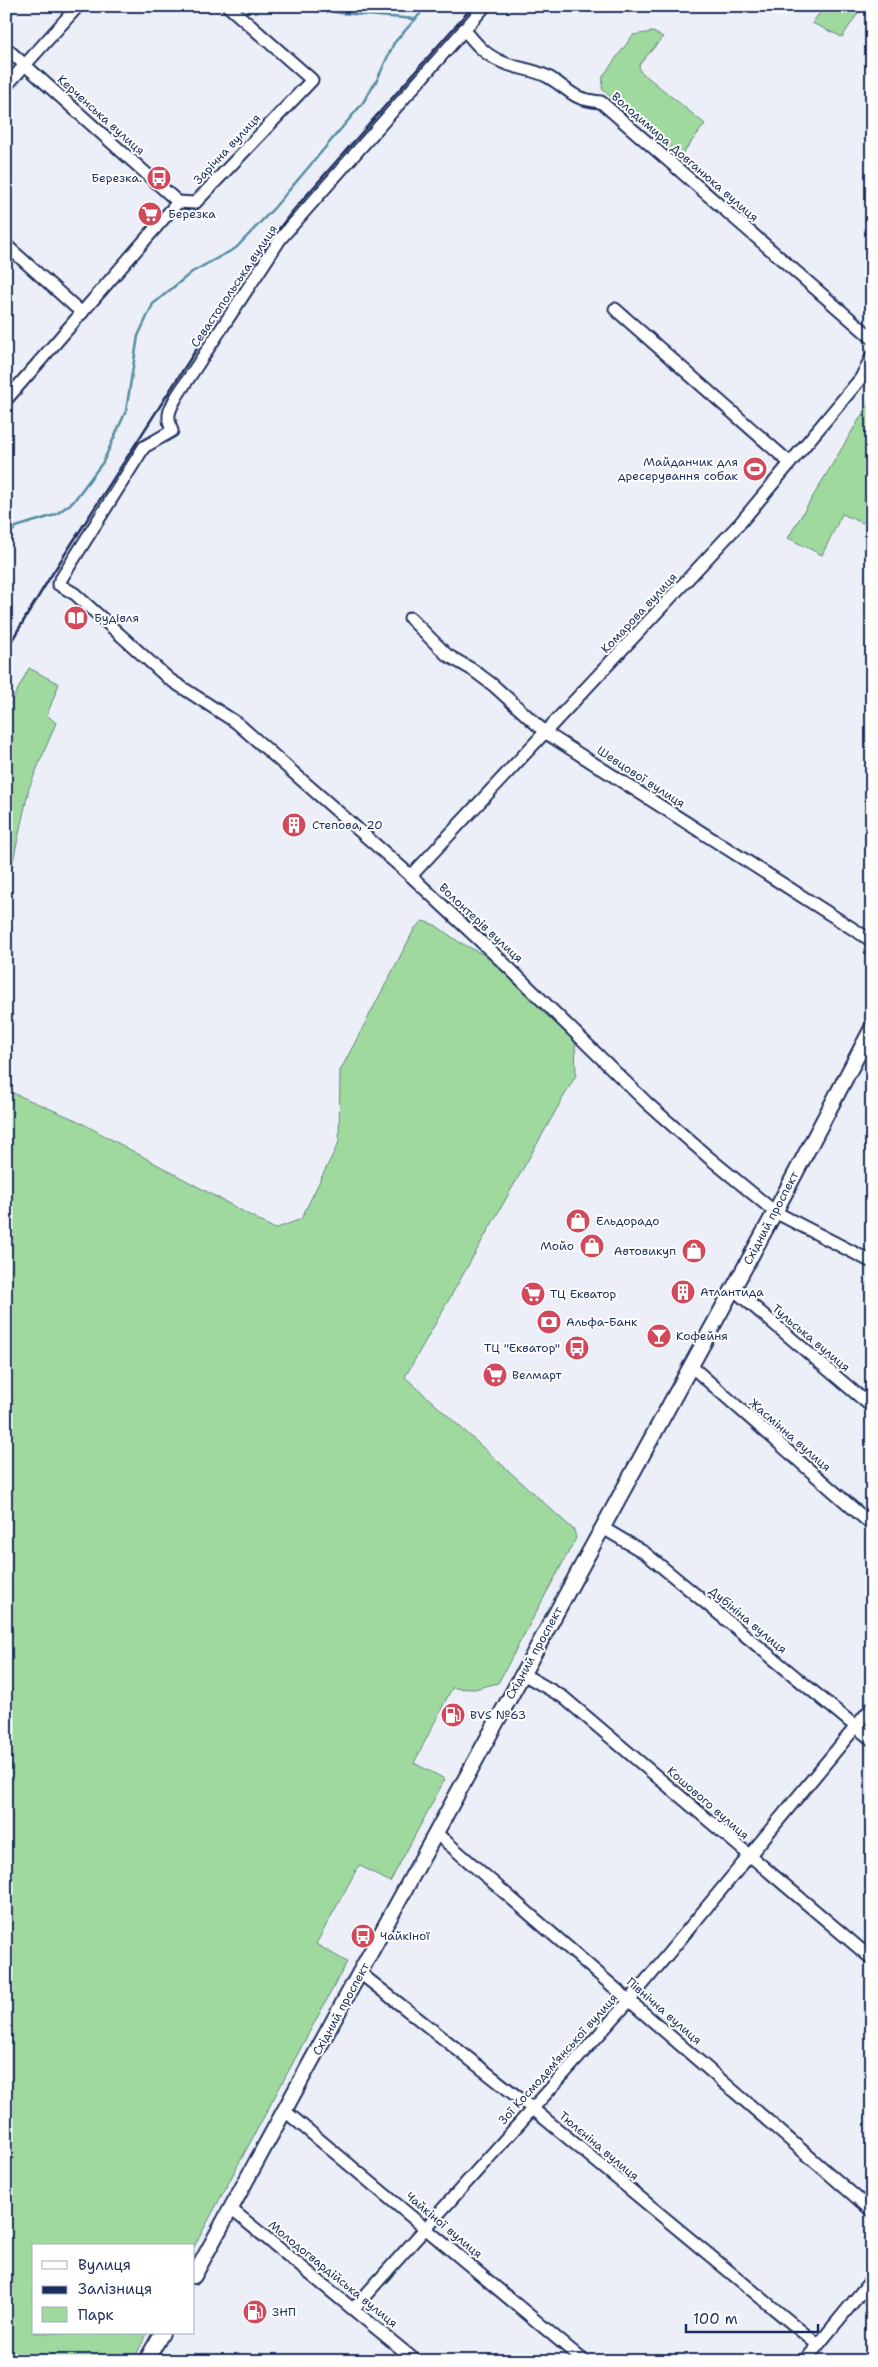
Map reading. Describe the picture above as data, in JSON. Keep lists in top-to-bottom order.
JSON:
{
  "streets": {
    "main road": ["Східний проспект"],
    "street": [
      "Керченська вулиця",
      "Зарічна вулиця",
      "Володимира Довганюка вулиця",
      "Севастопольська вулиця",
      "Комарова вулиця",
      "Шевцової вулиця",
      "Волонтерів вулиця",
      "Тульська вулиця",
      "Жасмінна вулиця",
      "Дубініна вулиця",
      "Кошового вулиця",
      "Північна вулиця",
      "Зої Космодем’янської вулиця",
      "Тюлєніна вулиця",
      "Чайкіної вулиця",
      "Молодогвардійська вулиця"
    ]
  },
  "crossings": [
    ["Керченська вулиця", "Зарічна вулиця"],
    ["Володимира Довганюка вулиця", "Севастопольська вулиця"],
    ["Севастопольська вулиця", "Волонтерів вулиця"],
    ["Комарова вулиця", "Шевцової вулиця"],
    ["Комарова вулиця", "Волонтерів вулиця"],
    ["Волонтерів вулиця", "Східний проспект"],
    ["Східний проспект", "Тульська вулиця"],
    ["Східний проспект", "Жасмінна вулиця"],
    ["Східний проспект", "Дубініна вулиця"],
    ["Східний проспект", "Кошового вулиця"],
    ["Східний проспект", "Північна вулиця"],
    ["Східний проспект", "Тюлєніна вулиця"],
    ["Східний проспект", "Чайкіної вулиця"],
    ["Східний проспект", "Молодогвардійська вулиця"],
    ["Дубініна вулиця", "Зої Космодем’янської вулиця"],
    ["Кошового вулиця", "Зої Космодем’янської вулиця"],
    ["Північна вулиця", "Зої Космодем’янської вулиця"],
    ["Зої Космодем’янської вулиця", "Тюлєніна вулиця"],
    ["Зої Космодем’янської вулиця", "Чайкіної вулиця"],
    ["Зої Космодем’янської вулиця", "Молодогвардійська вулиця"]
  ],
  "places": {
    "bus stop": ["Березка.", "ТЦ \"Екватор\"", "Чайкіної"],
    "supermarket": ["Березка", "ТЦ Екватор", "Велмарт"],
    "sports": ["Майданчик для дресерування собак"],
    "library": ["Будівля"],
    "building": ["Степова, 20", "Атлантида"],
    "shop": ["Ельдорадо", "Мойо", "Автовикуп"],
    "bank": ["Альфа-Банк"],
    "bar": ["Кофейня"],
    "fuel station": ["BVS №63", "ЗНП"]
  },
  "legend": ["Вулиця", "Залізниця", "Парк"],
  "scale_bar": "100 m"
}
